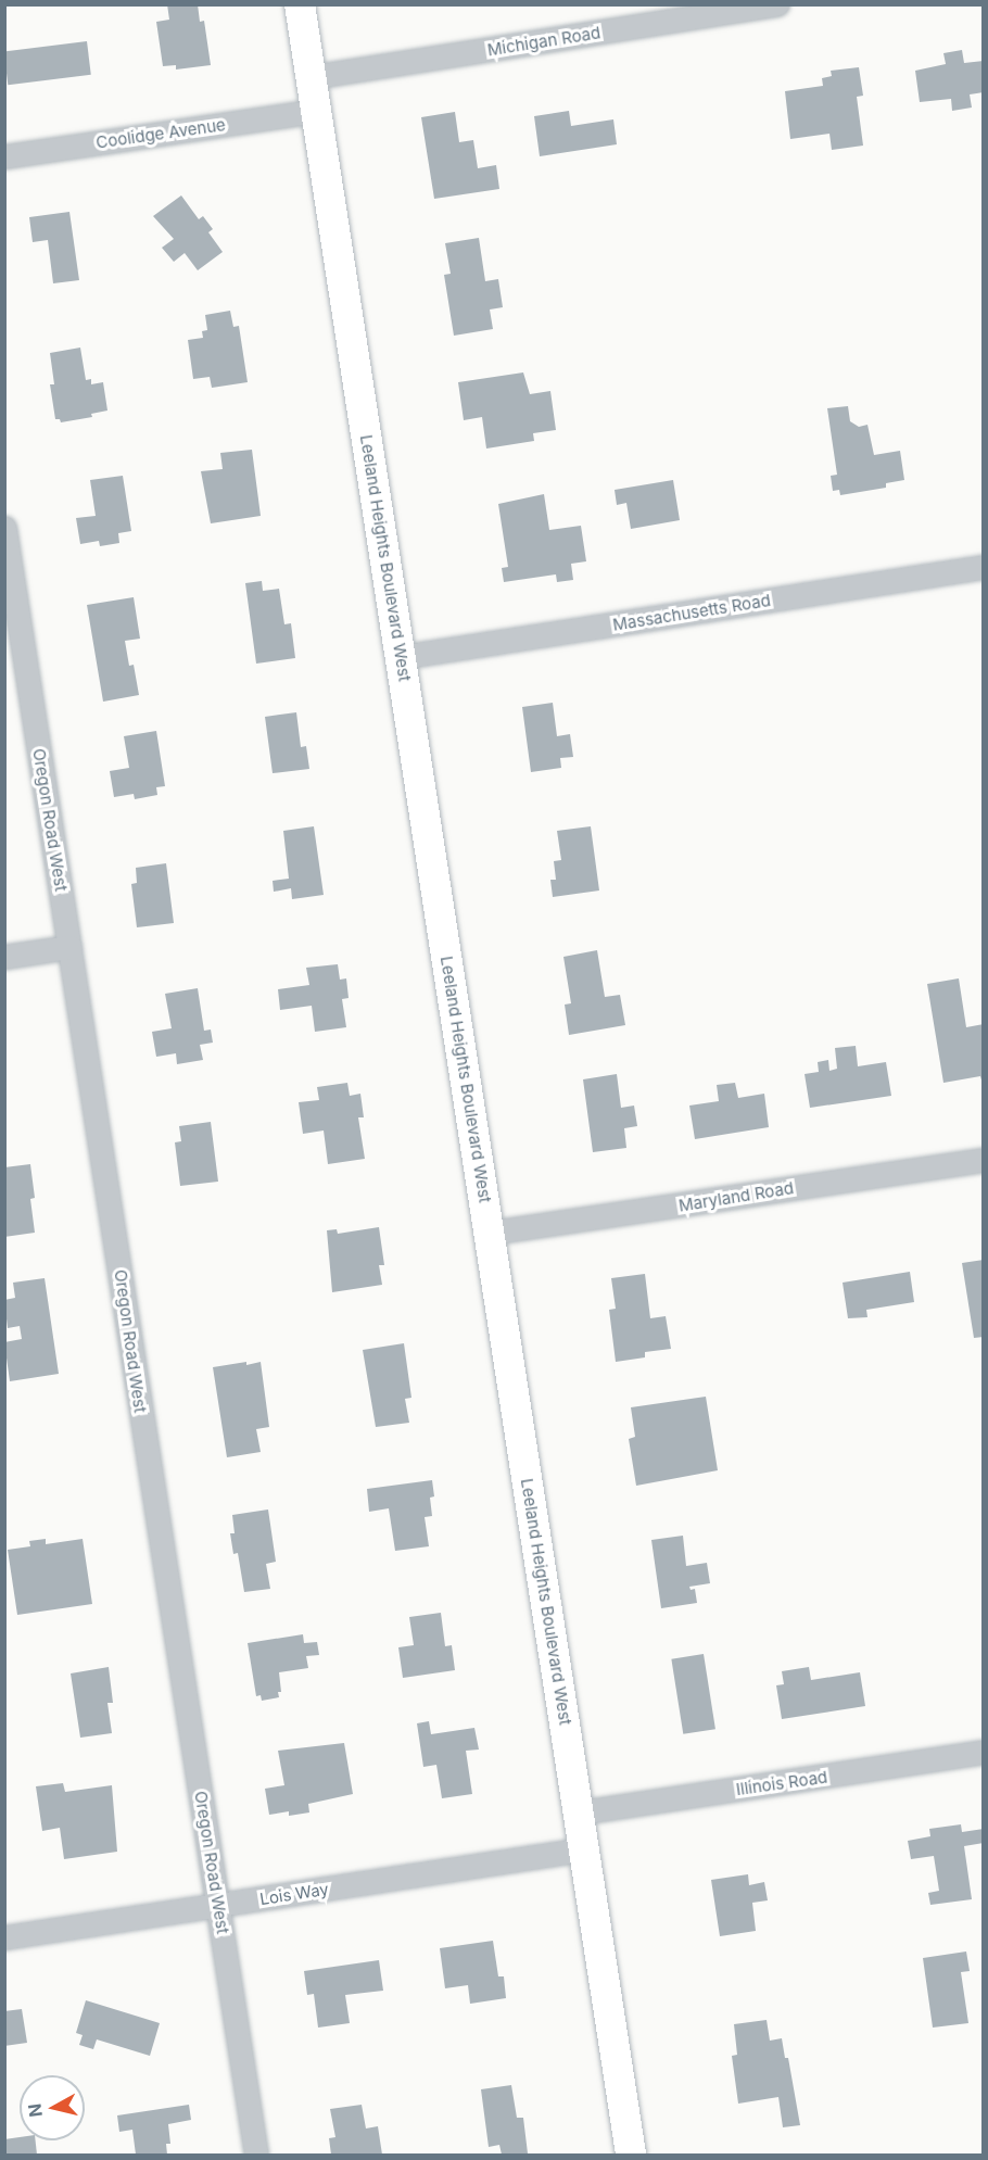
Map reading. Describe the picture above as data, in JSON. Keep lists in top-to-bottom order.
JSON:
{
  "streets": {
    "main road": ["Leeland Heights Boulevard West"],
    "street": [
      "Michigan Road",
      "Coolidge Avenue",
      "Massachusetts Road",
      "Oregon Road West",
      "Maryland Road",
      "Illinois Road",
      "Lois Way"
    ]
  },
  "crossings": [
    ["Michigan Road", "Leeland Heights Boulevard West"],
    ["Coolidge Avenue", "Leeland Heights Boulevard West"],
    ["Leeland Heights Boulevard West", "Massachusetts Road"],
    ["Leeland Heights Boulevard West", "Maryland Road"],
    ["Leeland Heights Boulevard West", "Illinois Road"],
    ["Leeland Heights Boulevard West", "Lois Way"],
    ["Oregon Road West", "Lois Way"]
  ],
  "north": "left"
}
